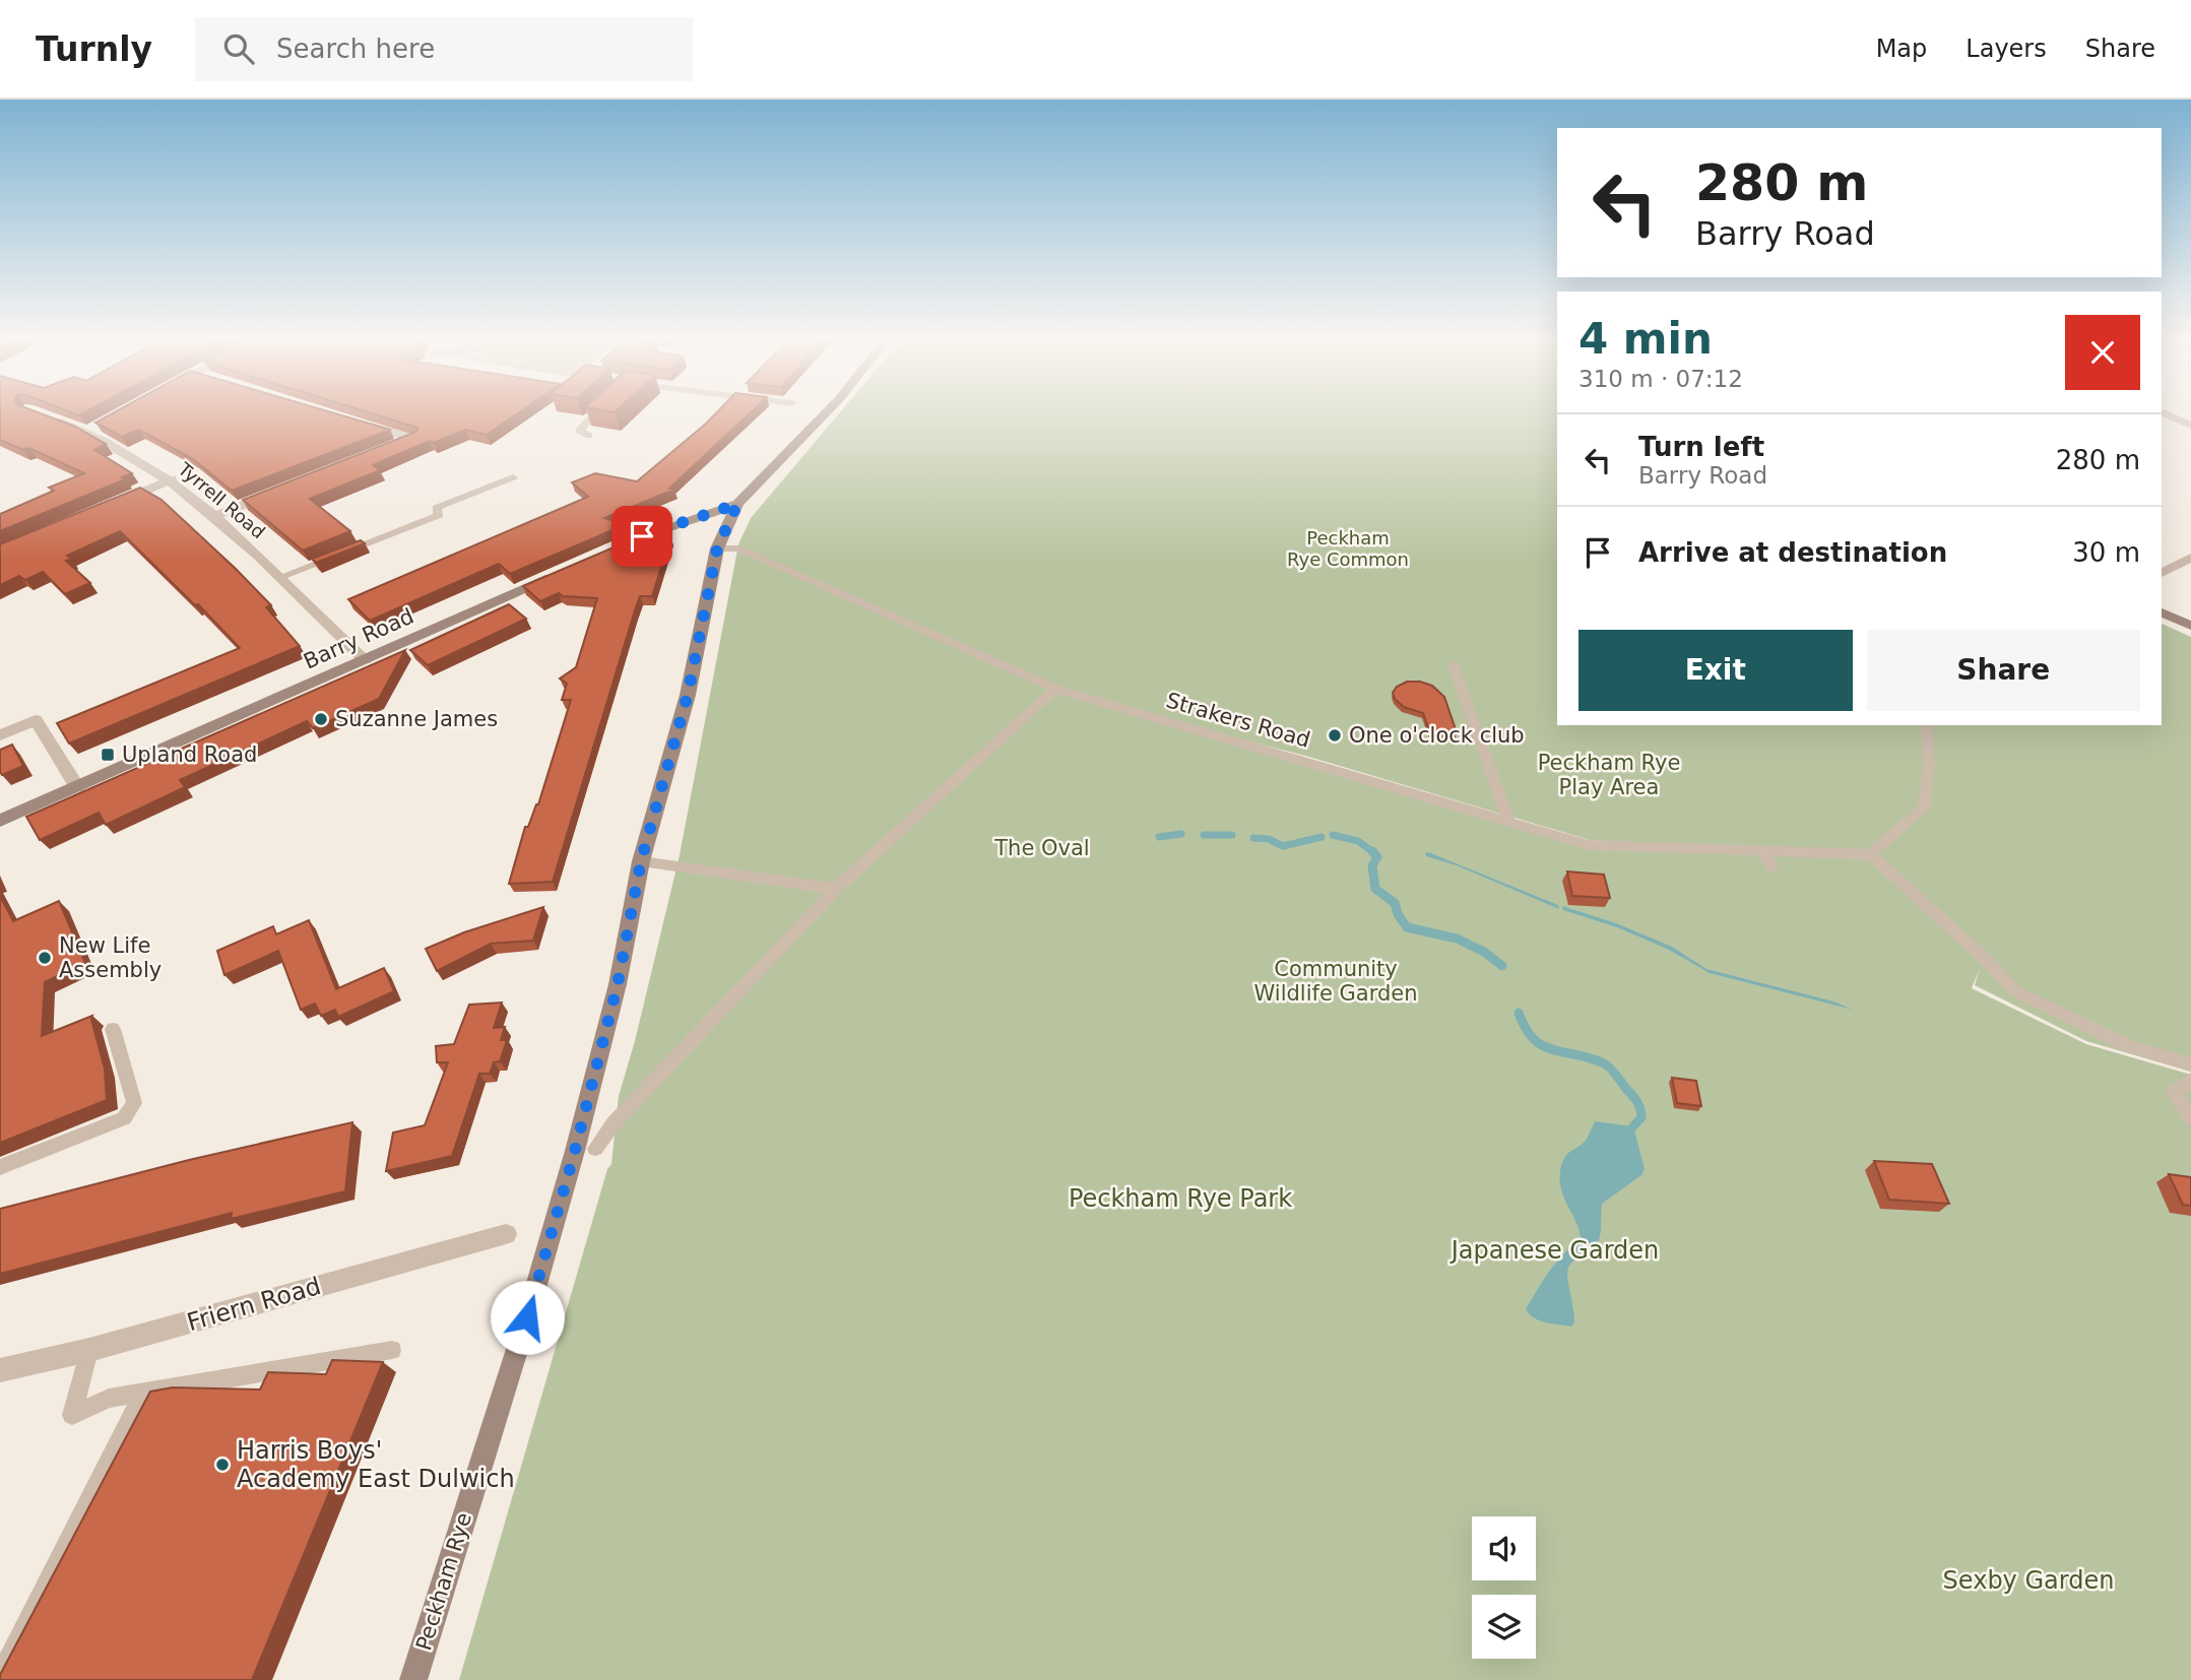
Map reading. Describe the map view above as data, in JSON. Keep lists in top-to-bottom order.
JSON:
{
  "streets": {
    "main road": ["Barry Road", "Peckham Rye"],
    "street": ["Tyrrell Road", "Friern Road"],
    "lane": ["Strakers Road"]
  },
  "crossings": [
    ["Tyrrell Road", "Barry Road"],
    ["Strakers Road", "Peckham Rye"]
  ],
  "parks": [
    "Peckham Rye Common",
    "Peckham Rye Play Area",
    "The Oval",
    "Community Wildlife Garden",
    "Peckham Rye Park",
    "Japanese Garden",
    "Sexby Garden"
  ],
  "places": {
    "other": [
      "Suzanne James",
      "One o'clock club",
      "New Life Assembly",
      "Harris Boys' Academy East Dulwich"
    ],
    "transit": ["Upland Road"]
  },
  "page": {
    "header": "Turnly",
    "search": "Search here",
    "nav": ["Map", "Layers", "Share"],
    "turn": ["280 m", "Barry Road"],
    "heading": ["4 min", "310 m · 07:12"],
    "list": [
      {
        "name": "Turn left",
        "note": "Barry Road",
        "value": "280 m"
      },
      {
        "name": "Arrive at destination",
        "value": "30 m"
      }
    ],
    "buttons": ["Exit", "Share"]
  }
}
